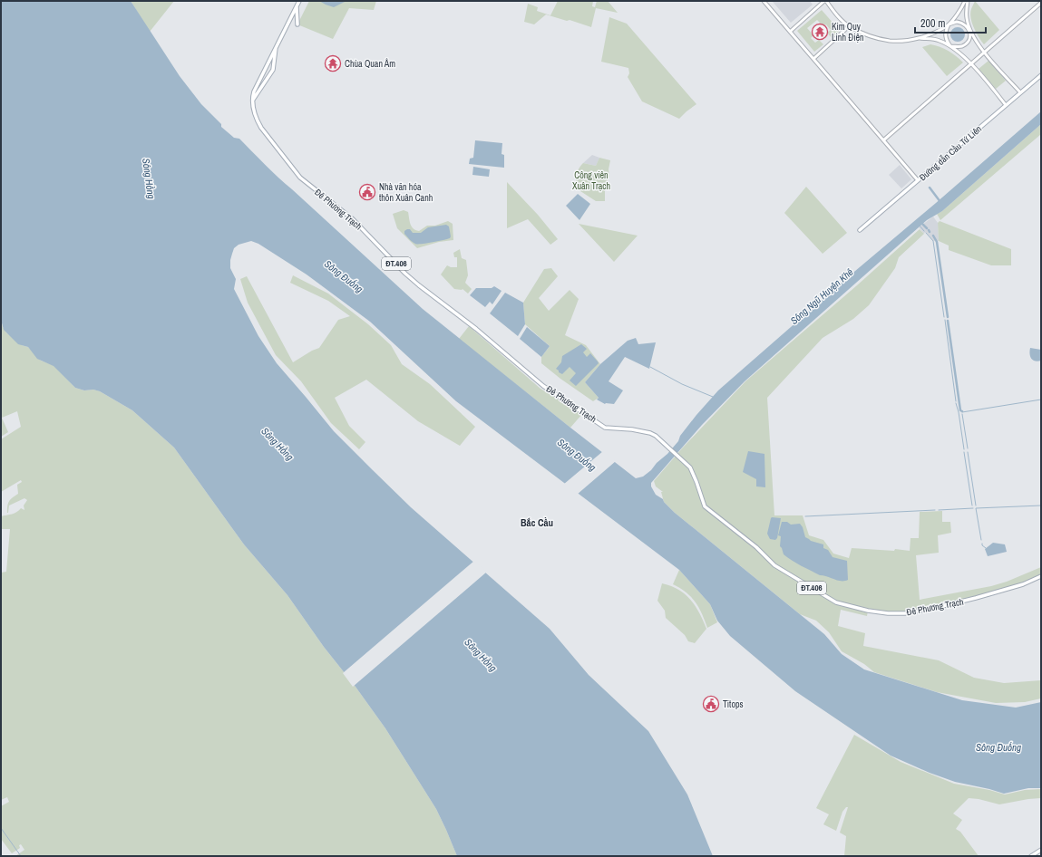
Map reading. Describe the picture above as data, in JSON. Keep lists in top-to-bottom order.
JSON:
{
  "streets": {
    "main road": ["Đường dẫn Cầu Tứ Liên", "Đê Phương Trạch", "ĐT.406"]
  },
  "districts": ["Bắc Cầu"],
  "water": ["Sông Hồng", "Sông Đuống", "Sông Ngũ Huyện Khê"],
  "parks": ["Công viên Xuân Trạch"],
  "places": {
    "temple": ["Kim Quy Linh Điện", "Chùa Quan Âm"],
    "public building": ["Nhà văn hóa thôn Xuân Canh", "Titops"]
  },
  "scale_bar": "200 m"
}
